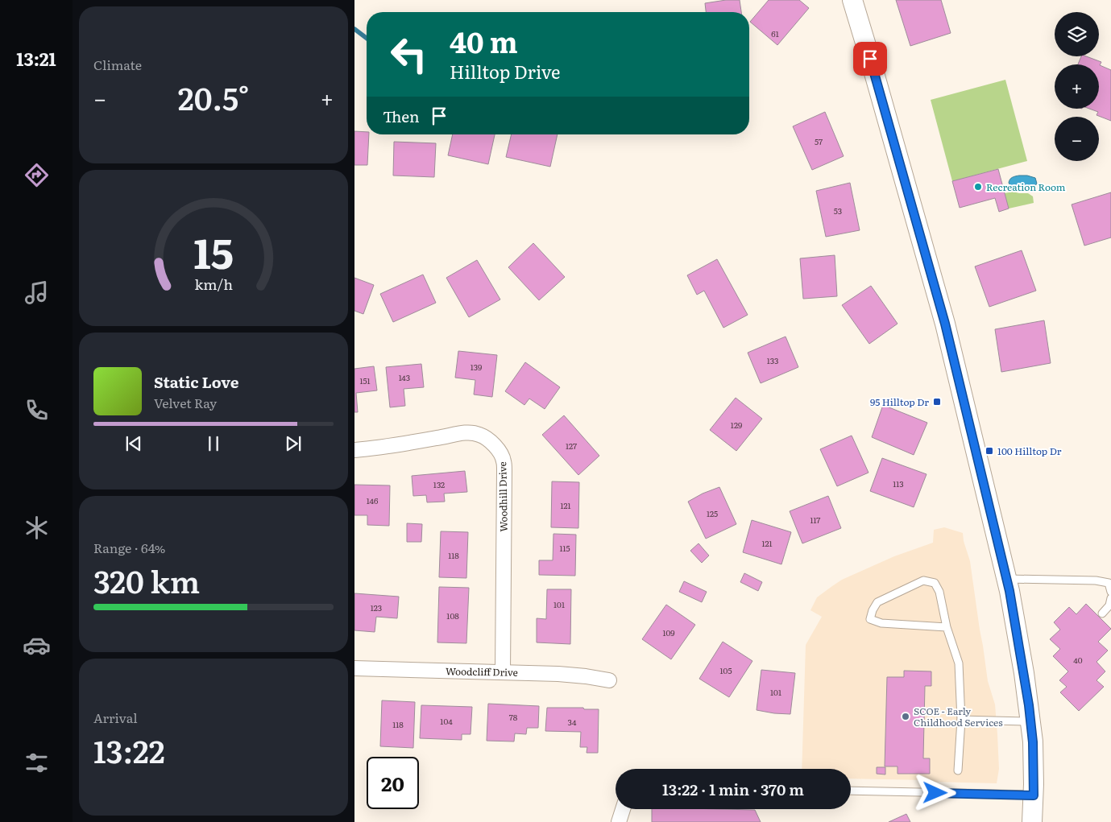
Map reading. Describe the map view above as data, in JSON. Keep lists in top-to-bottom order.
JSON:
{
  "streets": {
    "street": ["Woodhill Drive", "Woodcliff Drive"]
  },
  "crossings": [
    ["Woodhill Drive", "Woodcliff Drive"]
  ],
  "places": {
    "other": ["Recreation Room", "SCOE - Early Childhood Services"],
    "transit": ["95 Hilltop Dr", "100 Hilltop Dr"]
  },
  "house_numbers": [
    "61",
    "57",
    "53",
    "133",
    "139",
    "143",
    "151",
    "129",
    "127",
    "113",
    "132",
    "146",
    "121",
    "125",
    "117",
    "121",
    "115",
    "118",
    "101",
    "123",
    "108",
    "109",
    "40",
    "105",
    "101",
    "78",
    "104",
    "34",
    "118"
  ],
  "page": {
    "tabs": "13:21",
    "tile": [
      "Climate",
      ["Range · 64%", "320 km"],
      ["Arrival", "13:22"]
    ],
    "map_buttons": ["+", "−"],
    "turn": ["40 m", "Hilltop Drive"],
    "heat": ["−", "20.5°", "+"],
    "then": "Then",
    "song": ["Static Love", "Velvet Ray"],
    "limit": "20",
    "trip": "13:22 · 1 min · 370 m",
    "gauge": ["15", "km/h"]
  }
}
